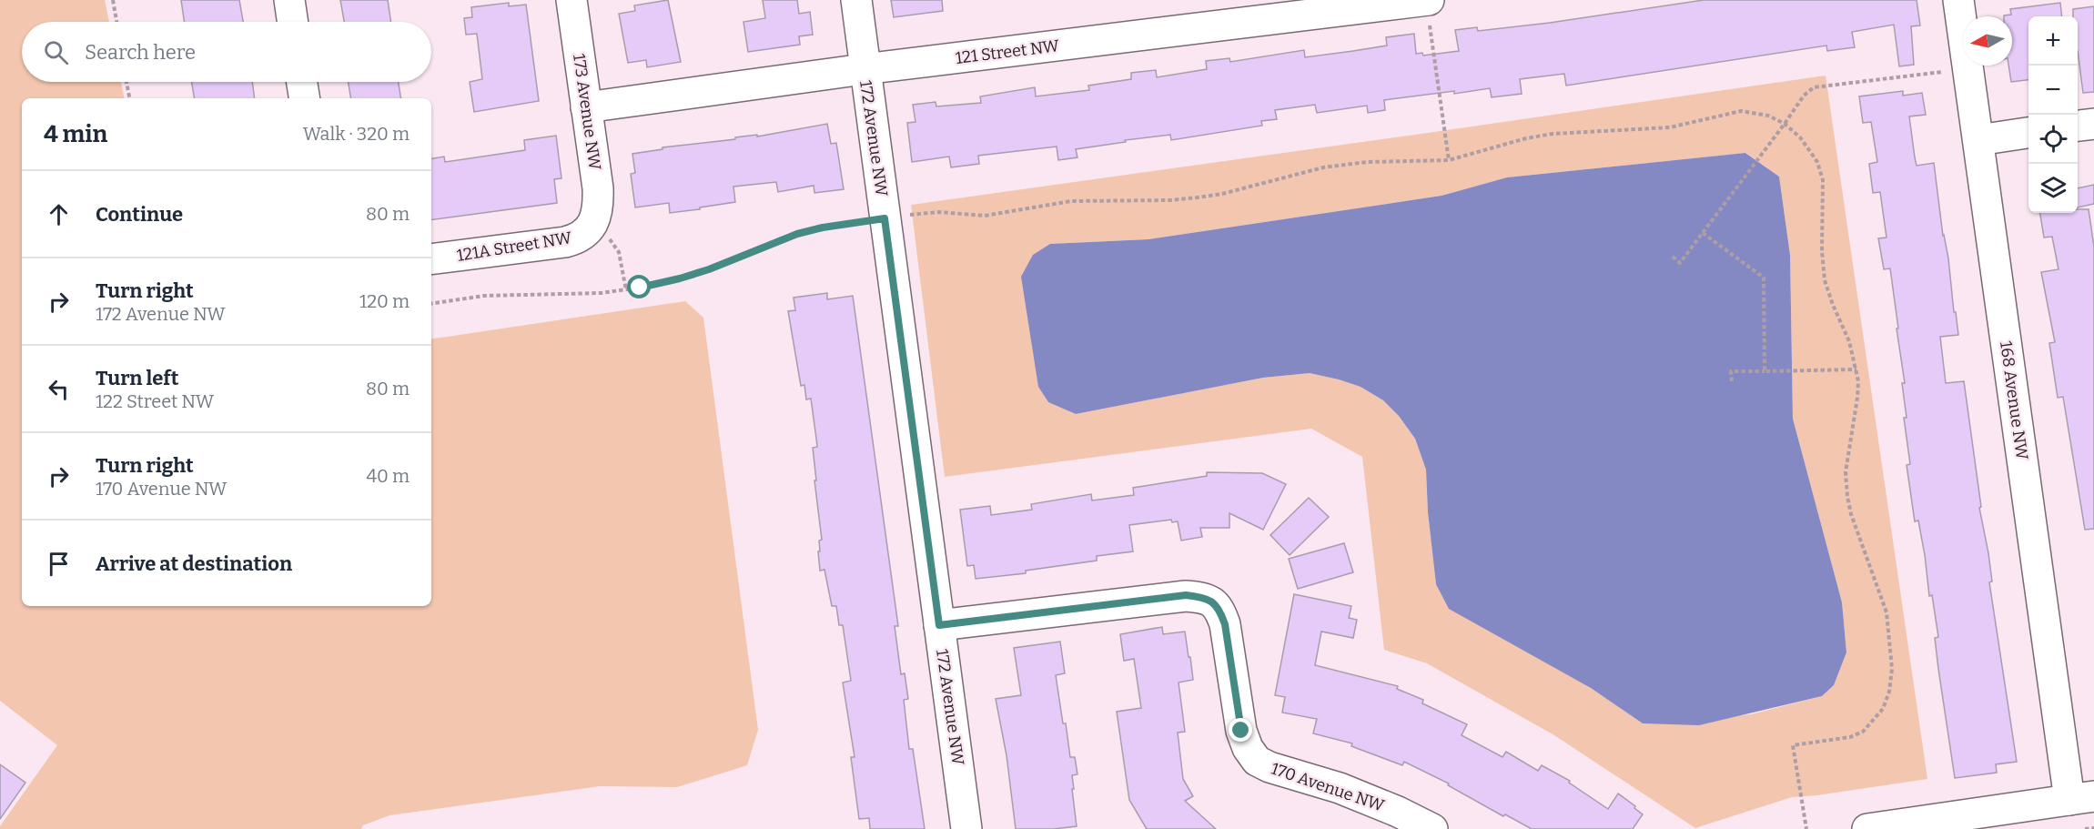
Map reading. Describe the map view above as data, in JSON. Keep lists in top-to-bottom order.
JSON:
{
  "streets": {
    "street": [
      "121 Street NW",
      "173 Avenue NW",
      "172 Avenue NW",
      "121A Street NW",
      "168 Avenue NW",
      "170 Avenue NW"
    ]
  },
  "crossings": [
    ["121 Street NW", "173 Avenue NW"],
    ["121 Street NW", "172 Avenue NW"],
    ["173 Avenue NW", "121A Street NW"],
    ["172 Avenue NW", "170 Avenue NW"]
  ],
  "north": "left",
  "page": {
    "map_buttons": ["+", "−"],
    "search": "Search here",
    "heading": ["4 min", "Walk · 320 m"],
    "list": [
      ["Continue", "80 m"],
      ["Turn right", "172 Avenue NW", "120 m"],
      ["Turn left", "122 Street NW", "80 m"],
      ["Turn right", "170 Avenue NW", "40 m"],
      "Arrive at destination"
    ]
  }
}
